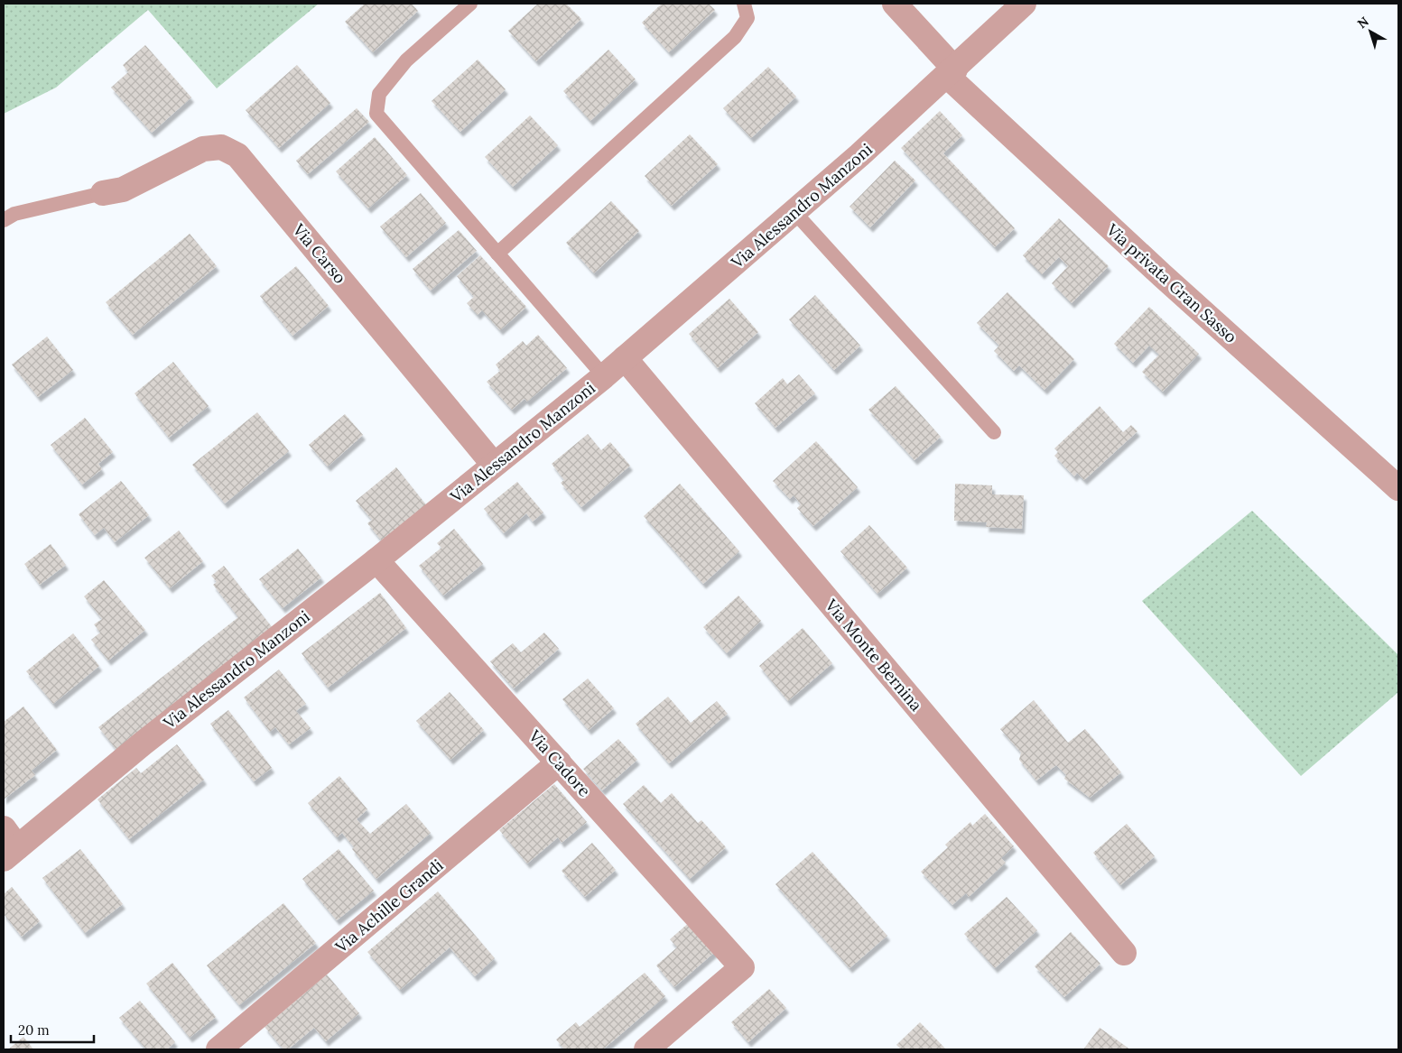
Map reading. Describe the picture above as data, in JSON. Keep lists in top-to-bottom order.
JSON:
{
  "streets": {
    "street": [
      "Via Alessandro Manzoni",
      "Via Carso",
      "Via privata Gran Sasso",
      "Via Monte Bernina",
      "Via Cadore",
      "Via Achille Grandi"
    ]
  },
  "crossings": [
    ["Via Alessandro Manzoni", "Via Carso"],
    ["Via Alessandro Manzoni", "Via privata Gran Sasso"],
    ["Via Alessandro Manzoni", "Via Monte Bernina"],
    ["Via Alessandro Manzoni", "Via Cadore"],
    ["Via Cadore", "Via Achille Grandi"]
  ],
  "scale_bar": "20 m",
  "north": "top left"
}
